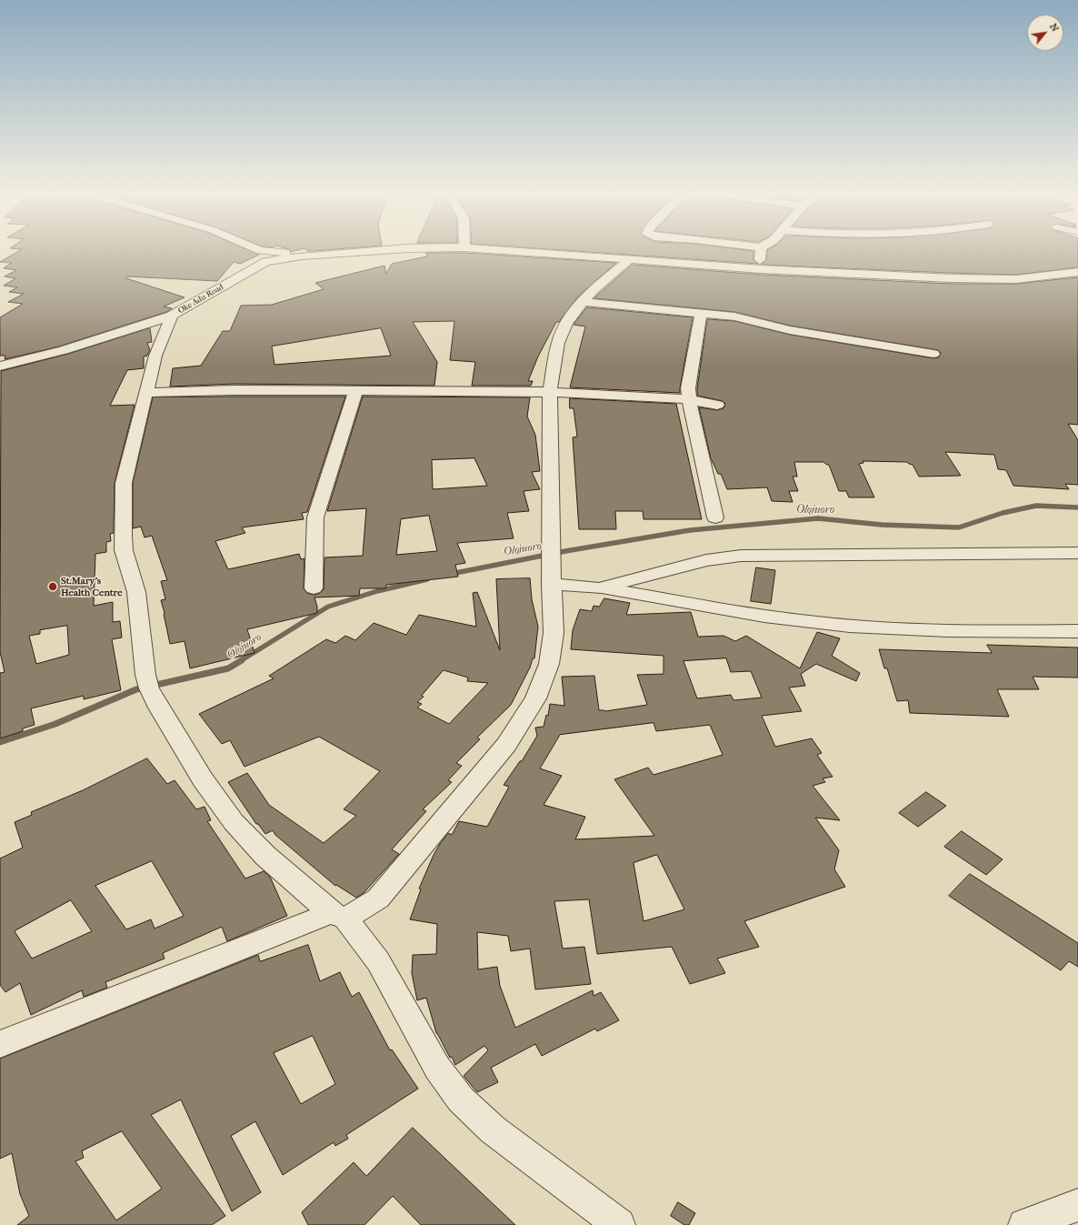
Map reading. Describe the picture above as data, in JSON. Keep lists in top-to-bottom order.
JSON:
{
  "streets": {
    "street": ["Oke Adu Road"]
  },
  "water": ["Olojuoro"],
  "places": ["St.Mary's Health Centre"],
  "north": "top right"
}
